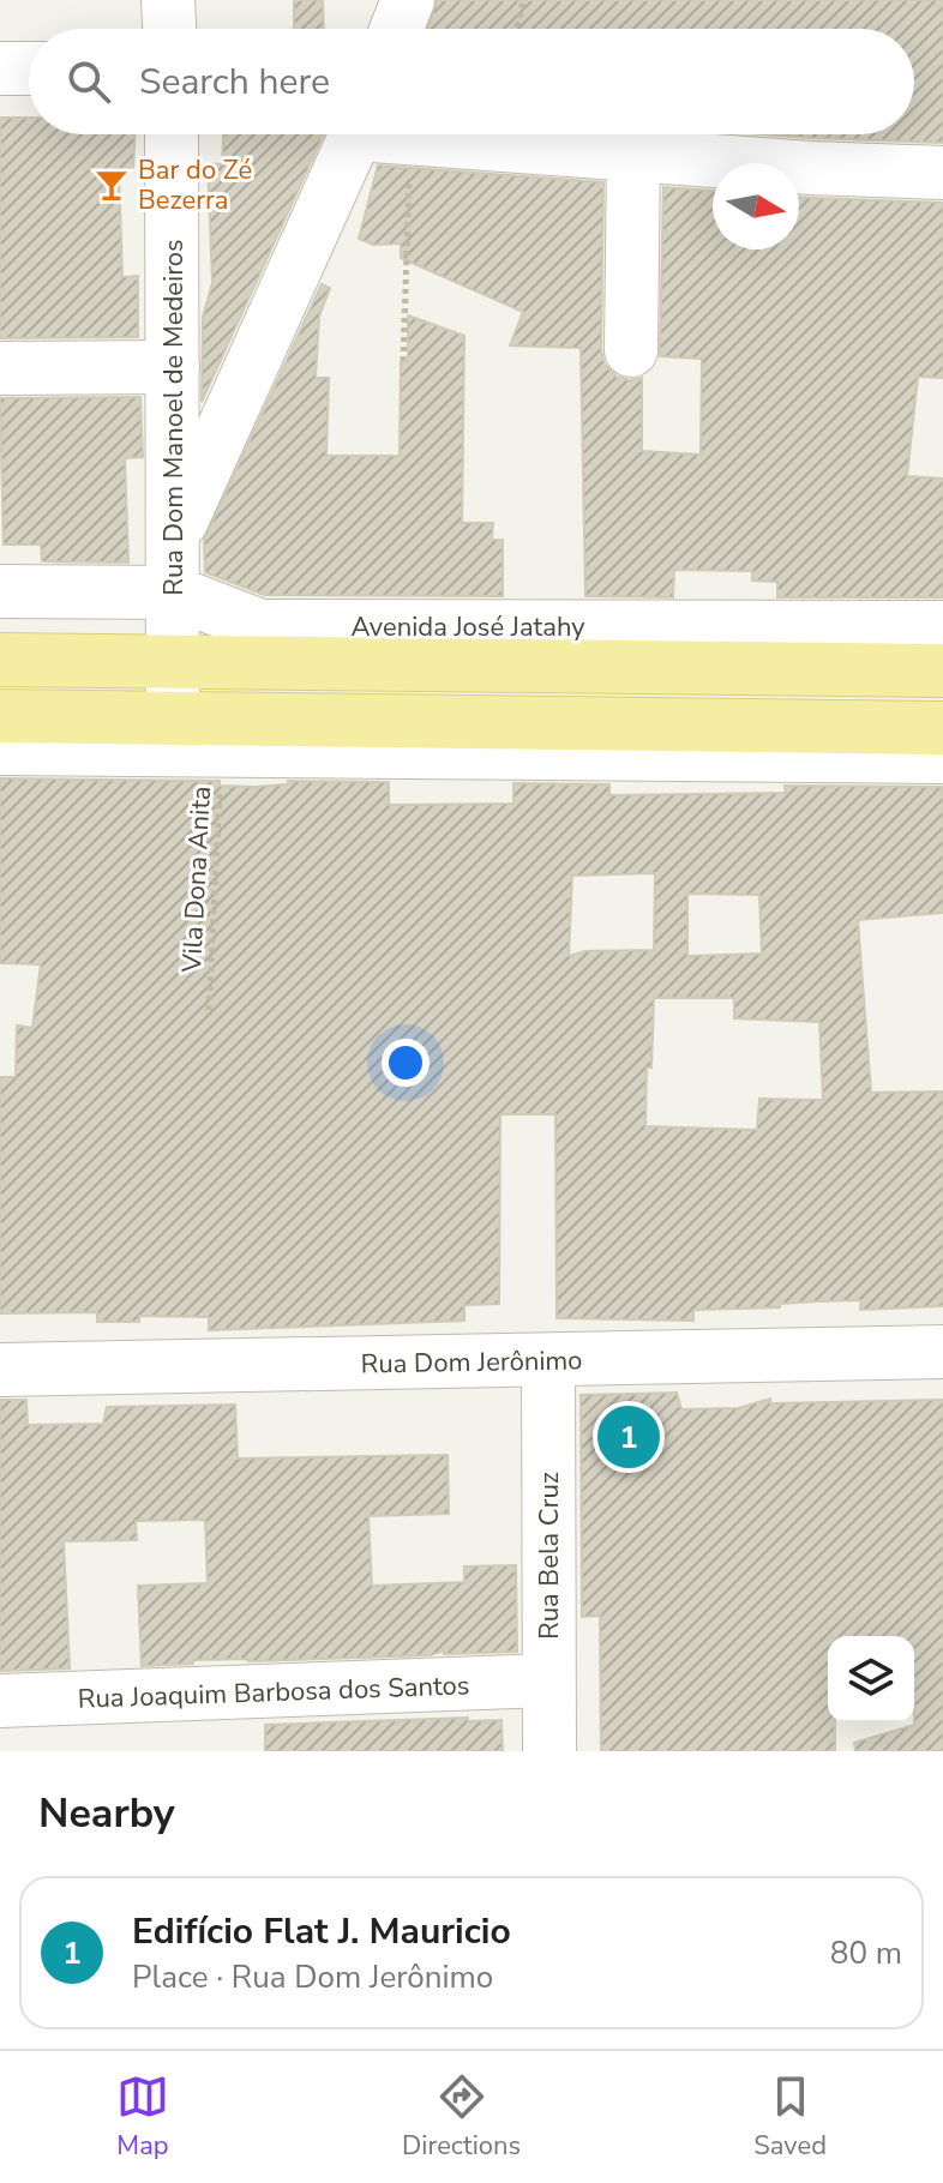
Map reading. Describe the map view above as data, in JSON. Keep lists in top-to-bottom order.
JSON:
{
  "streets": {
    "main road": ["Avenida José Jatahy"],
    "street": [
      "Rua Dom Manoel de Medeiros",
      "Rua Dom Jerônimo",
      "Rua Bela Cruz",
      "Rua Joaquim Barbosa dos Santos"
    ],
    "path": ["Vila Dona Anita"]
  },
  "crossings": [
    ["Rua Dom Manoel de Medeiros", "Avenida José Jatahy"],
    ["Rua Dom Jerônimo", "Rua Bela Cruz"],
    ["Rua Bela Cruz", "Rua Joaquim Barbosa dos Santos"]
  ],
  "places": {
    "bar": ["Bar do Zé Bezerra"]
  },
  "north": "right",
  "page": {
    "search": "Search here",
    "pins": "1",
    "heading": "Nearby",
    "list": [
      {
        "mark": "1",
        "name": "Edifício Flat J. Mauricio",
        "note": "Place · Rua Dom Jerônimo",
        "value": "80 m"
      }
    ],
    "nav": ["Map", "Directions", "Saved"]
  }
}
